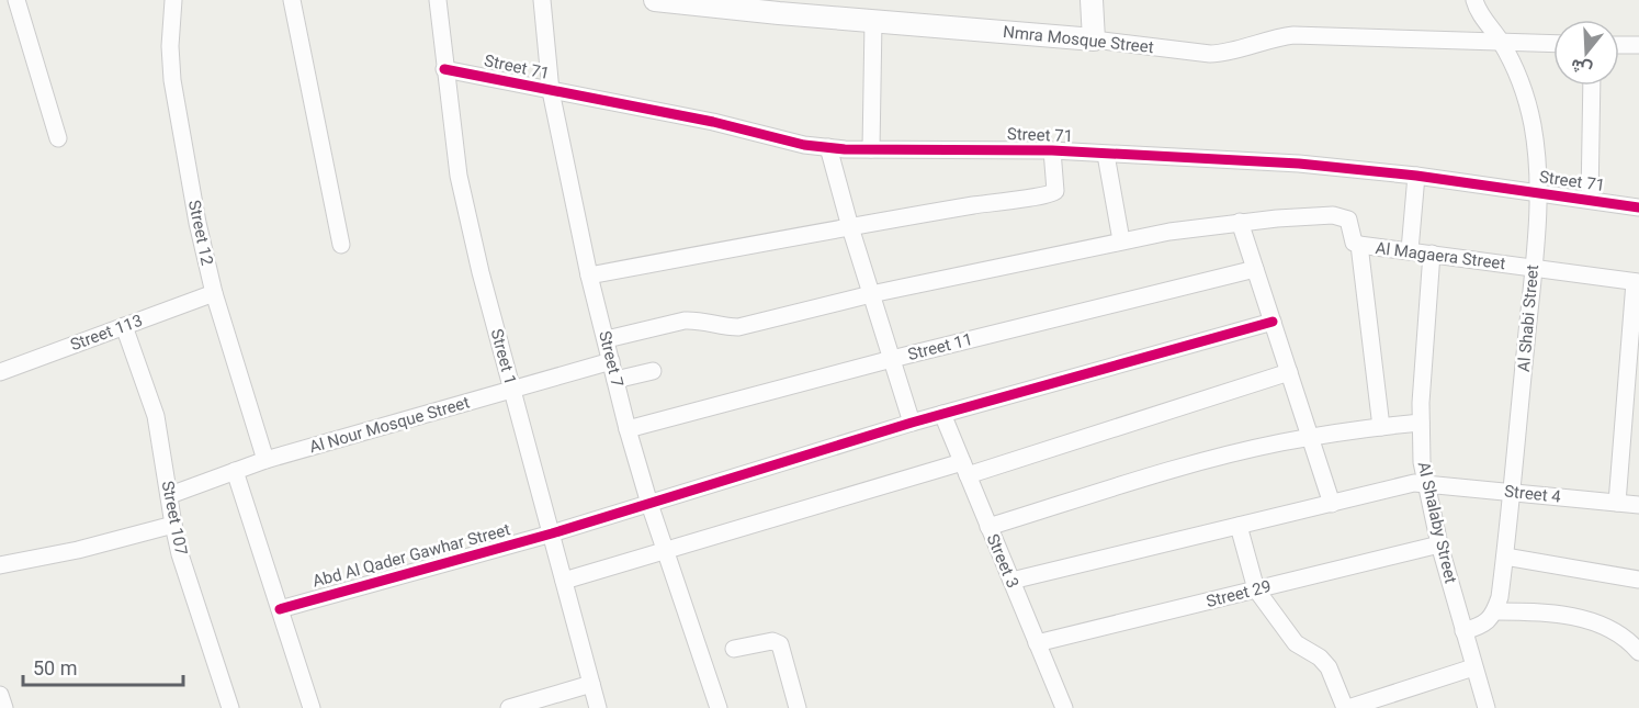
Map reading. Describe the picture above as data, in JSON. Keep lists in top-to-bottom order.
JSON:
{
  "streets": {
    "street": [
      "Nmra Mosque Street",
      "Street 71",
      "Street 12",
      "Al Magaera Street",
      "Al Shabi Street",
      "Street 113",
      "Street 11",
      "Street 1",
      "Street 7",
      "Al Nour Mosque Street",
      "Street 4",
      "Street 107",
      "Al Shalaby Street",
      "Abd Al Qader Gawhar Street",
      "Street 3",
      "Street 29"
    ]
  },
  "crossings": [
    ["Nmra Mosque Street", "Al Shabi Street"],
    ["Street 71", "Al Shabi Street"],
    ["Street 71", "Street 1"],
    ["Street 71", "Street 7"],
    ["Street 12", "Street 113"],
    ["Street 12", "Al Nour Mosque Street"],
    ["Al Magaera Street", "Al Shabi Street"],
    ["Al Magaera Street", "Al Shalaby Street"],
    ["Al Shabi Street", "Street 4"],
    ["Street 113", "Street 107"],
    ["Street 11", "Street 7"],
    ["Street 1", "Al Nour Mosque Street"],
    ["Street 1", "Abd Al Qader Gawhar Street"],
    ["Street 7", "Al Nour Mosque Street"],
    ["Street 7", "Abd Al Qader Gawhar Street"],
    ["Al Nour Mosque Street", "Street 107"],
    ["Street 4", "Al Shalaby Street"],
    ["Street 4", "Street 3"],
    ["Al Shalaby Street", "Street 29"],
    ["Abd Al Qader Gawhar Street", "Street 3"],
    ["Street 3", "Street 29"]
  ],
  "scale_bar": "50 m",
  "north": "bottom"
}
